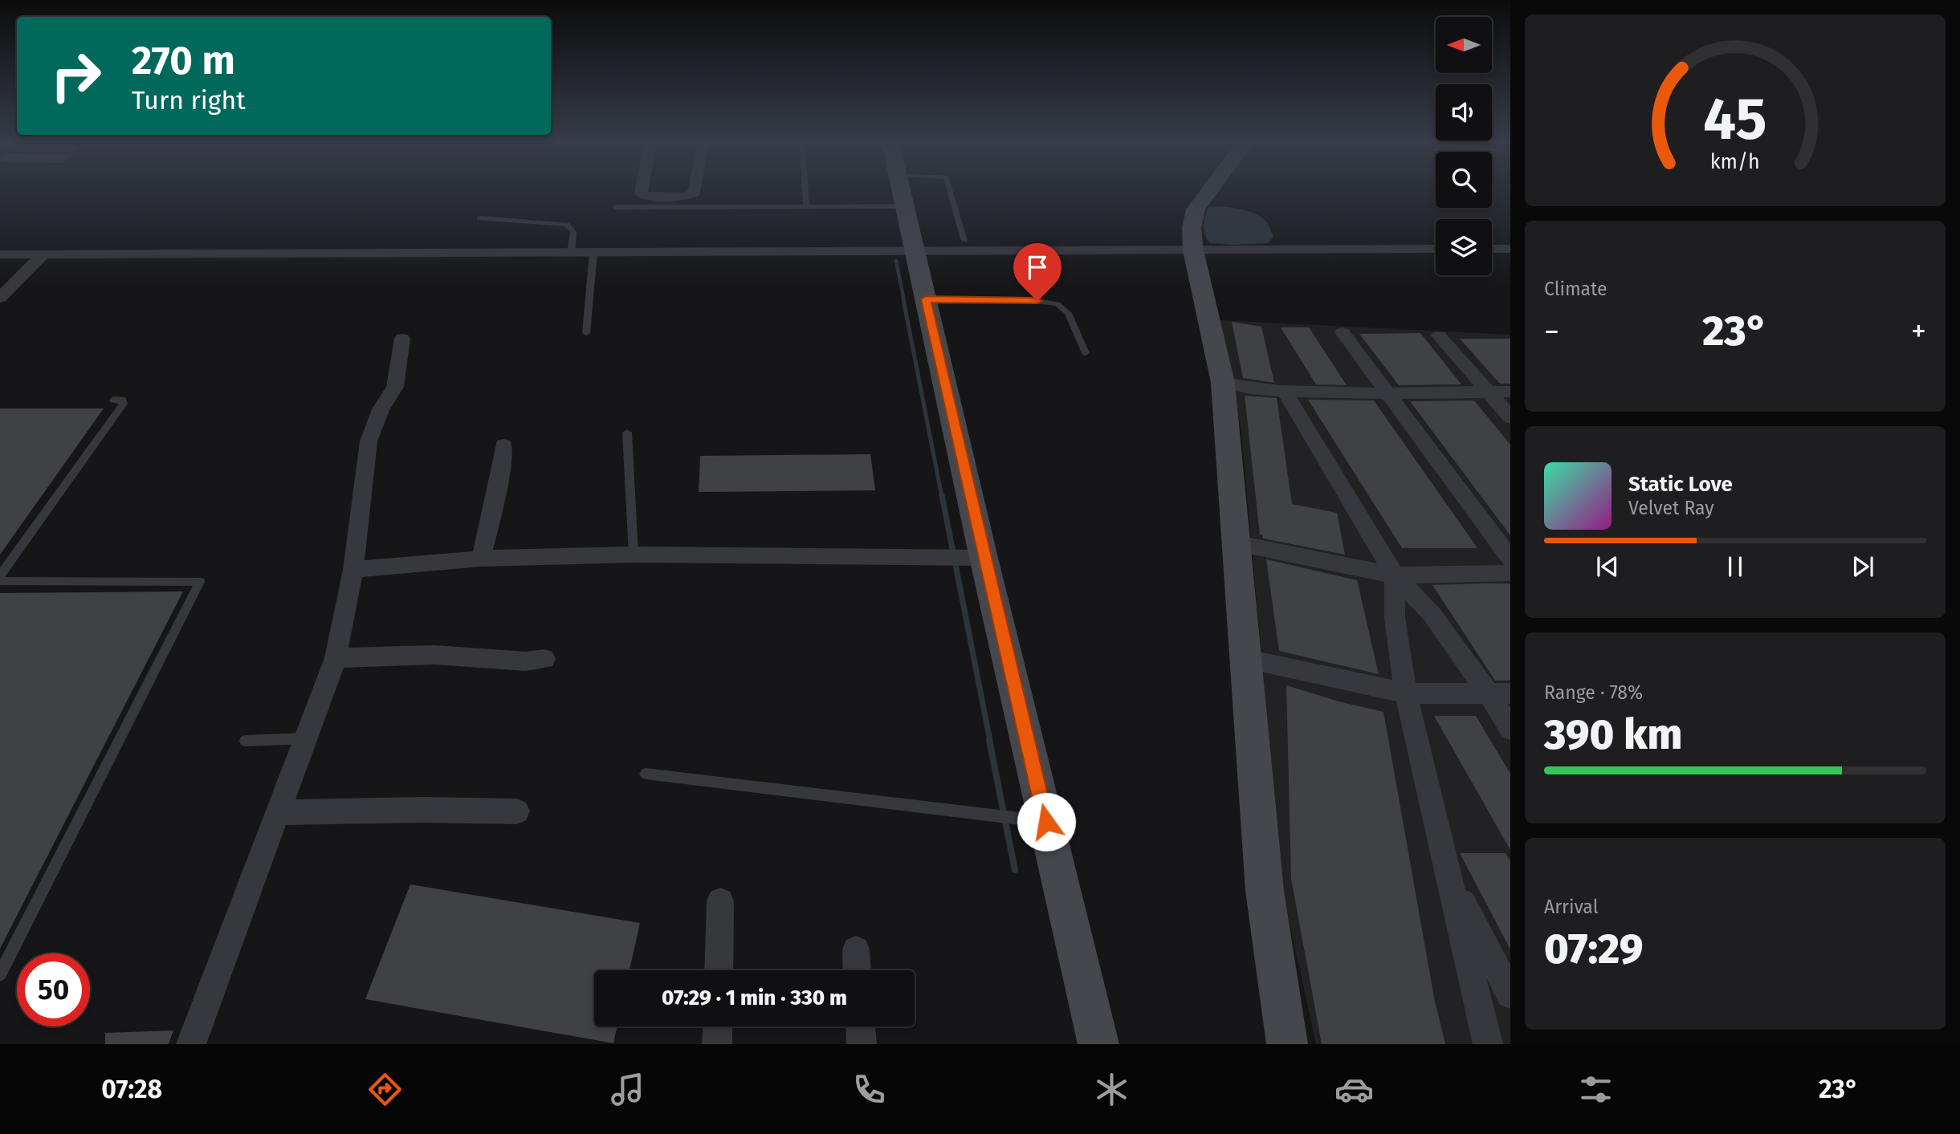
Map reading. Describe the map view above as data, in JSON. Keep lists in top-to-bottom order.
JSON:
{
  "north": "left",
  "page": {
    "turn": ["270 m", "Turn right"],
    "tile": [
      "Climate",
      ["Range · 78%", "390 km"],
      ["Arrival", "07:29"]
    ],
    "heat": ["−", "23°", "+"],
    "song": ["Static Love", "Velvet Ray"],
    "limit": "50",
    "trip": "07:29 · 1 min · 330 m",
    "tabs": ["07:28", "23°"],
    "gauge": ["45", "km/h"]
  }
}
